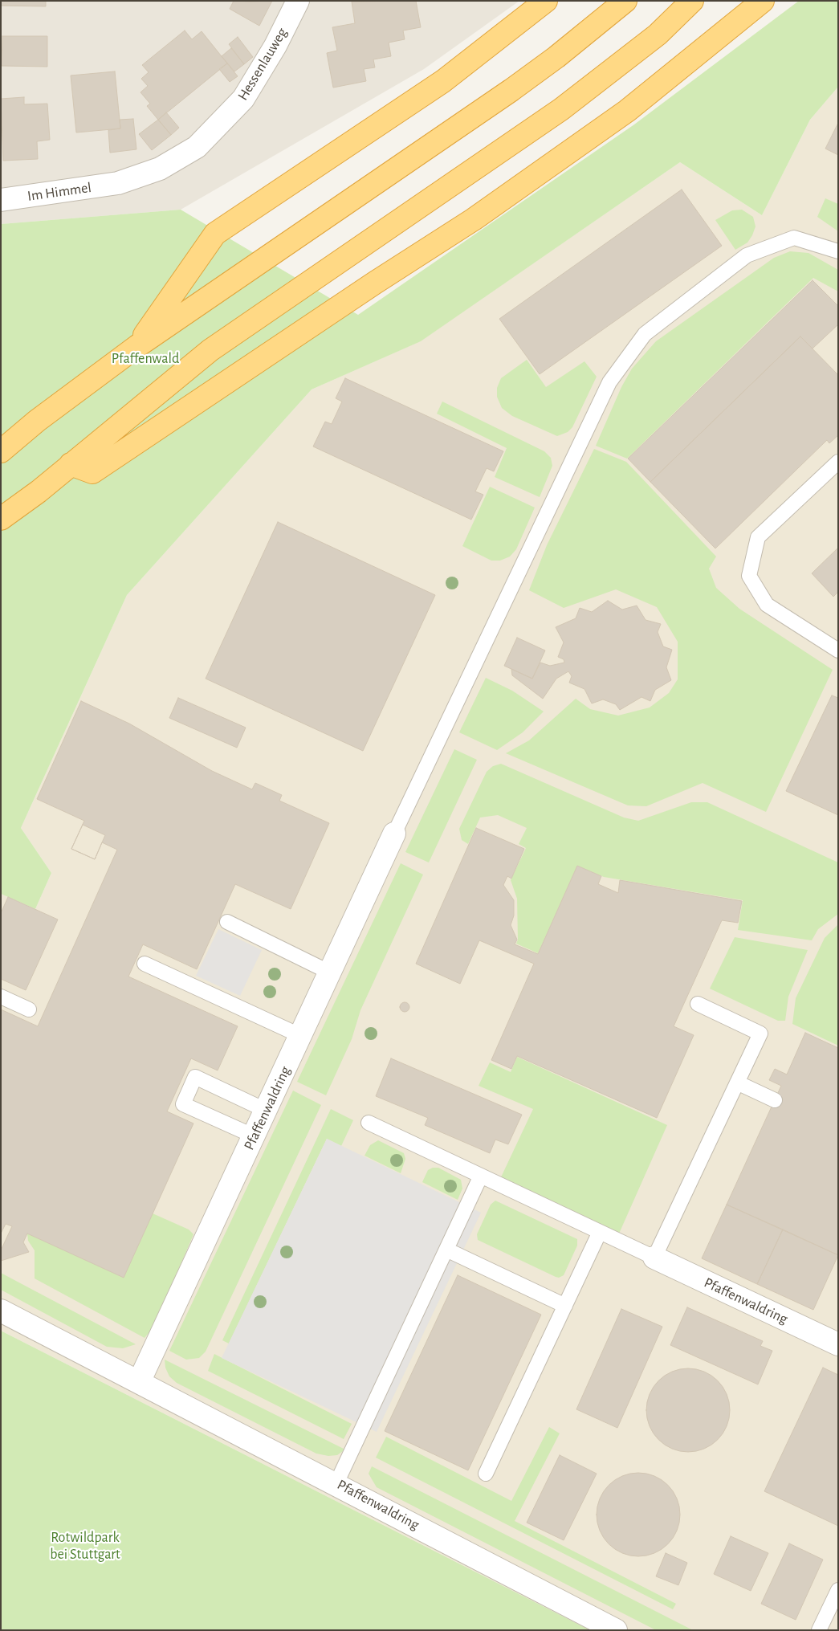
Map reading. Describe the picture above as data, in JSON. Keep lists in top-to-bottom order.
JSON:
{
  "streets": {
    "street": ["Hessenlauweg", "Im Himmel", "Pfaffenwaldring"]
  },
  "crossings": [
    ["Hessenlauweg", "Im Himmel"]
  ],
  "parks": ["Pfaffenwald", "Rotwildpark bei Stuttgart"]
}
